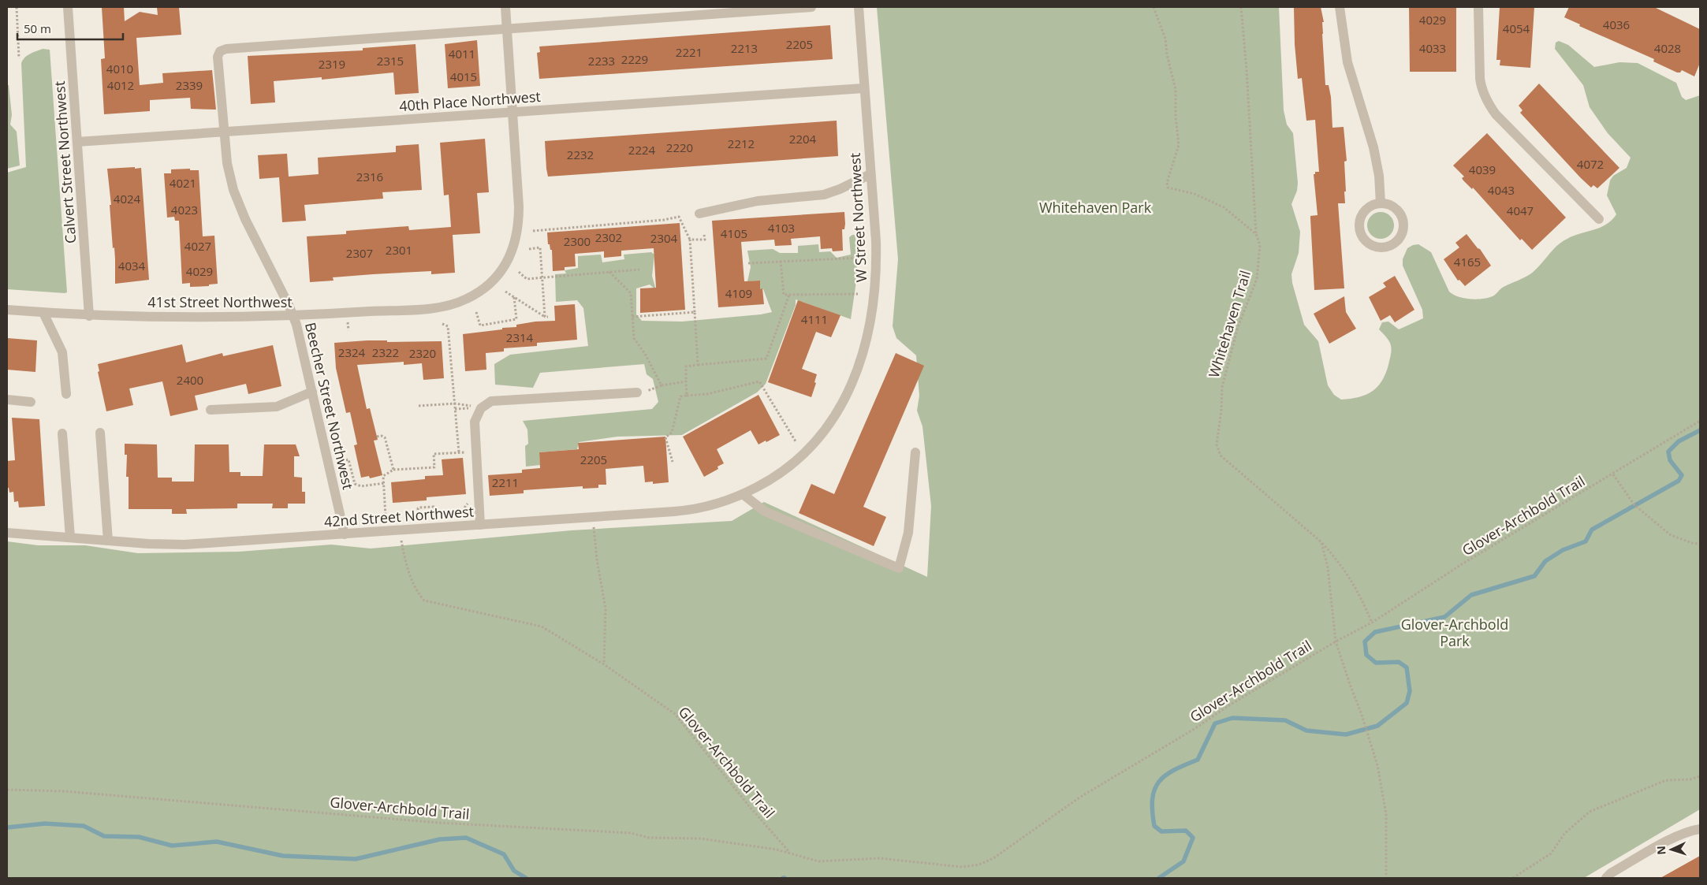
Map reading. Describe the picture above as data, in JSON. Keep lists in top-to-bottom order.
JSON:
{
  "streets": {
    "street": [
      "40th Place Northwest",
      "Calvert Street Northwest",
      "W Street Northwest",
      "41st Street Northwest",
      "Beecher Street Northwest",
      "42nd Street Northwest"
    ],
    "path": ["Whitehaven Trail", "Glover-Archbold Trail"]
  },
  "crossings": [
    ["40th Place Northwest", "Calvert Street Northwest"],
    ["40th Place Northwest", "W Street Northwest"],
    ["40th Place Northwest", "41st Street Northwest"],
    ["40th Place Northwest", "Beecher Street Northwest"],
    ["Calvert Street Northwest", "41st Street Northwest"],
    ["W Street Northwest", "42nd Street Northwest"],
    ["41st Street Northwest", "Beecher Street Northwest"],
    ["Whitehaven Trail", "Glover-Archbold Trail"],
    ["Beecher Street Northwest", "42nd Street Northwest"],
    ["Glover-Archbold Trail", "42nd Street Northwest"]
  ],
  "parks": ["Whitehaven Park", "Glover-Archbold Park"],
  "house_numbers": [
    "4029",
    "4036",
    "4054",
    "2205",
    "2213",
    "4033",
    "4028",
    "2221",
    "4011",
    "2229",
    "2315",
    "2233",
    "2319",
    "4010",
    "4015",
    "4012",
    "2339",
    "2204",
    "2212",
    "2220",
    "2224",
    "2232",
    "4072",
    "4039",
    "2316",
    "4021",
    "4043",
    "4024",
    "4023",
    "4047",
    "4103",
    "4105",
    "2302",
    "2304",
    "2300",
    "4027",
    "2301",
    "2307",
    "4165",
    "4034",
    "4029",
    "4109",
    "4111",
    "2314",
    "2324",
    "2322",
    "2320",
    "2400",
    "2205",
    "2211"
  ],
  "scale_bar": "50 m",
  "north": "left"
}
